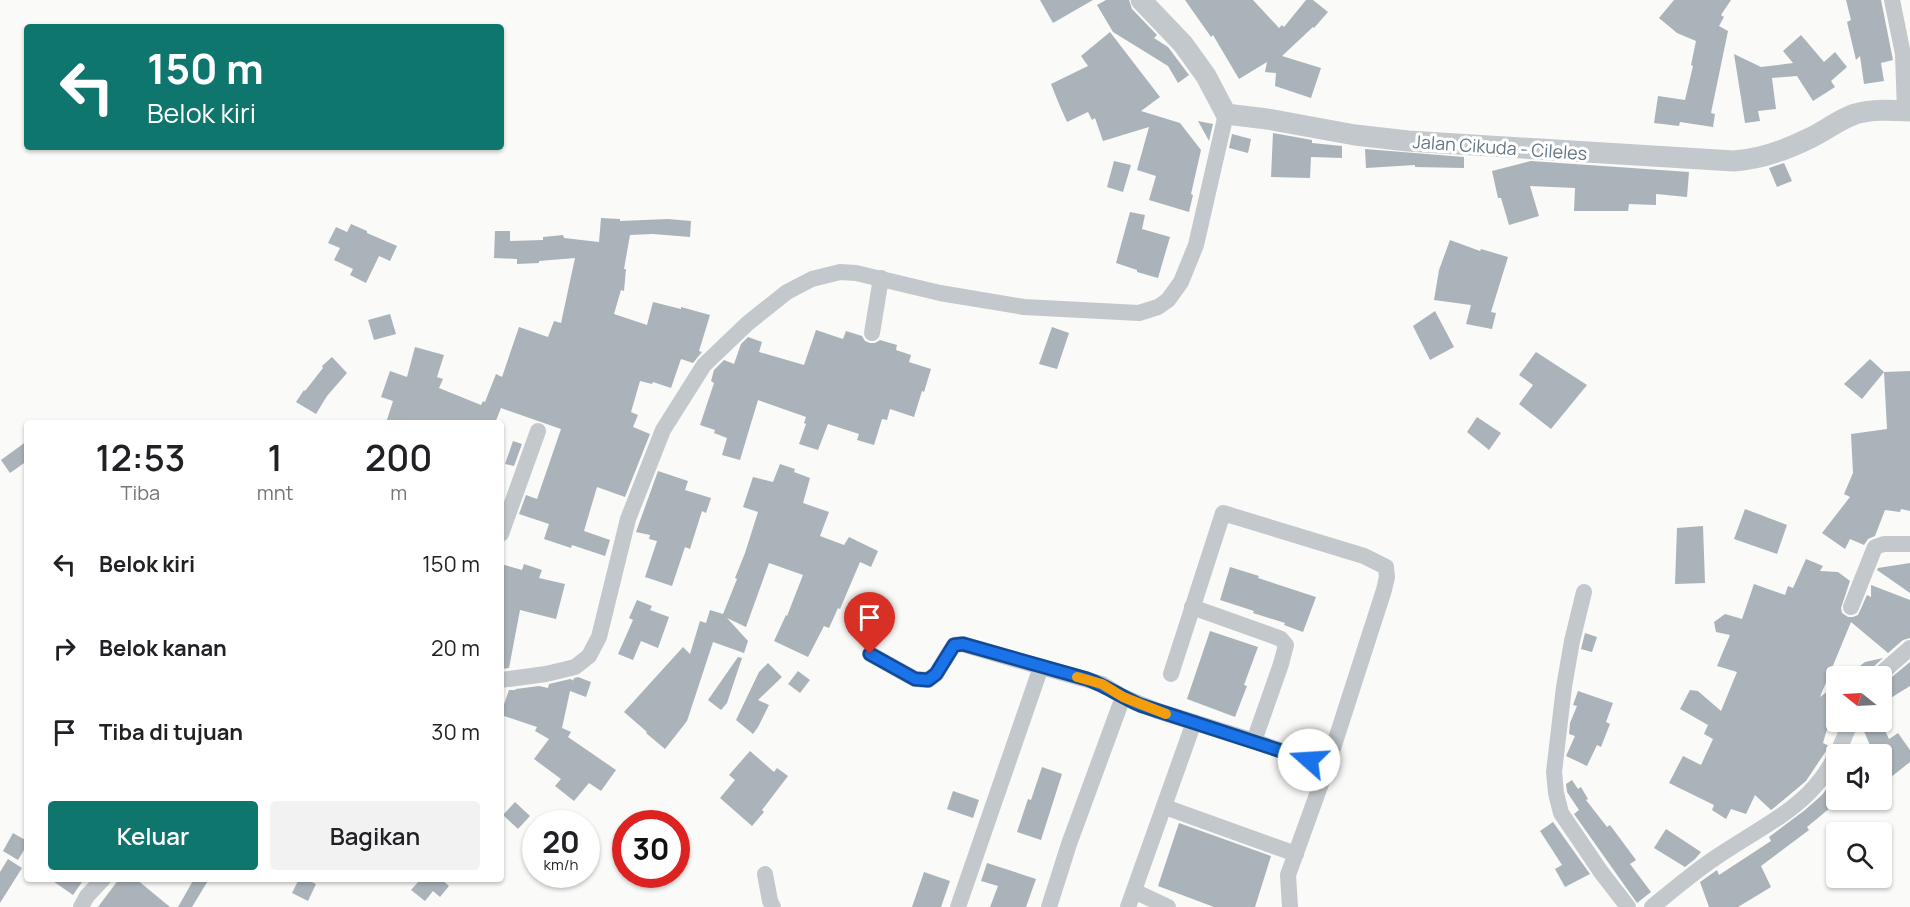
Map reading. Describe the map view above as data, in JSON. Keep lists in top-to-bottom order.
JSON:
{
  "streets": {
    "street": ["Jalan Cikuda - Cileles"]
  },
  "north": "left",
  "page": {
    "turn": ["150 m", "Belok kiri"],
    "eta": [
      "12:53",
      "Tiba",
      "1",
      "mnt",
      "200",
      "m"
    ],
    "list": [
      {
        "name": "Belok kiri",
        "value": "150 m"
      },
      {
        "name": "Belok kanan",
        "value": "20 m"
      },
      {
        "name": "Tiba di tujuan",
        "value": "30 m"
      }
    ],
    "buttons": ["Keluar", "Bagikan"],
    "speed": "20 km/h",
    "limit": "30"
  }
}
